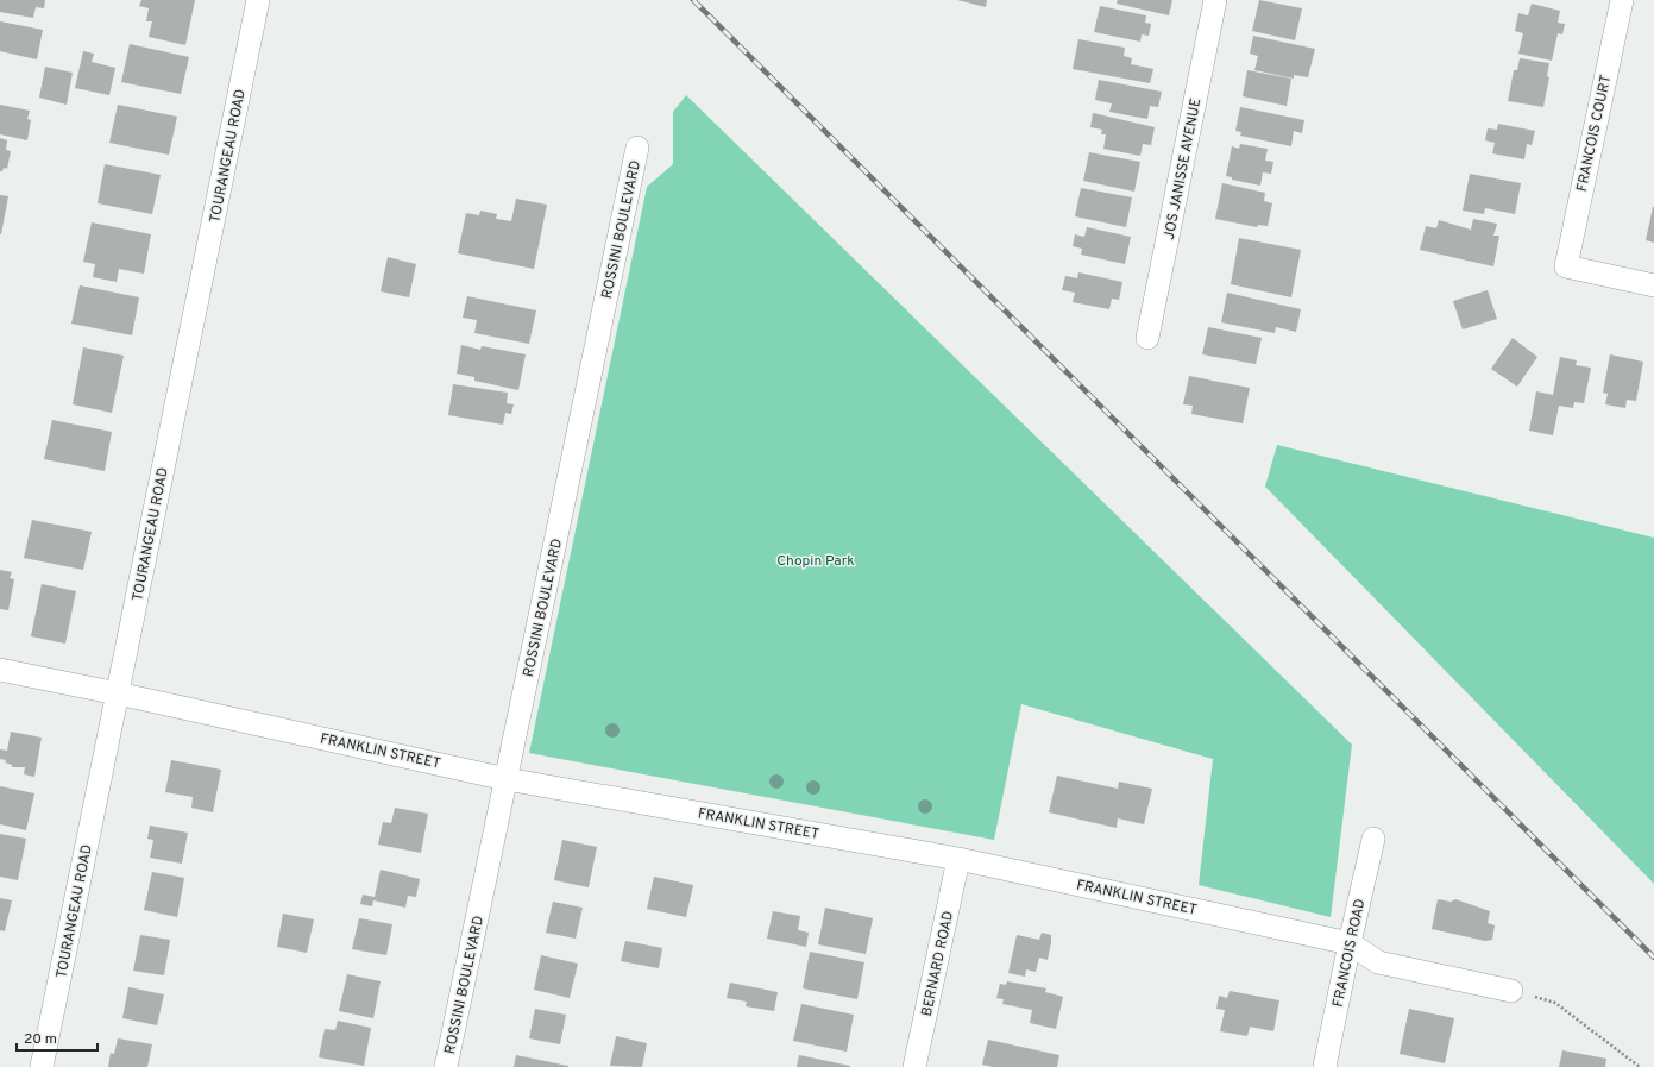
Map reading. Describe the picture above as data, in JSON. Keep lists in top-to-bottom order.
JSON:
{
  "streets": {
    "street": [
      "FRANCOIS COURT",
      "TOURANGEAU ROAD",
      "JOS JANISSE AVENUE",
      "ROSSINI BOULEVARD",
      "FRANKLIN STREET",
      "FRANCOIS ROAD",
      "BERNARD ROAD"
    ]
  },
  "crossings": [
    ["TOURANGEAU ROAD", "FRANKLIN STREET"],
    ["ROSSINI BOULEVARD", "FRANKLIN STREET"],
    ["FRANKLIN STREET", "FRANCOIS ROAD"],
    ["FRANKLIN STREET", "BERNARD ROAD"]
  ],
  "parks": ["Chopin Park"],
  "scale_bar": "20 m"
}
